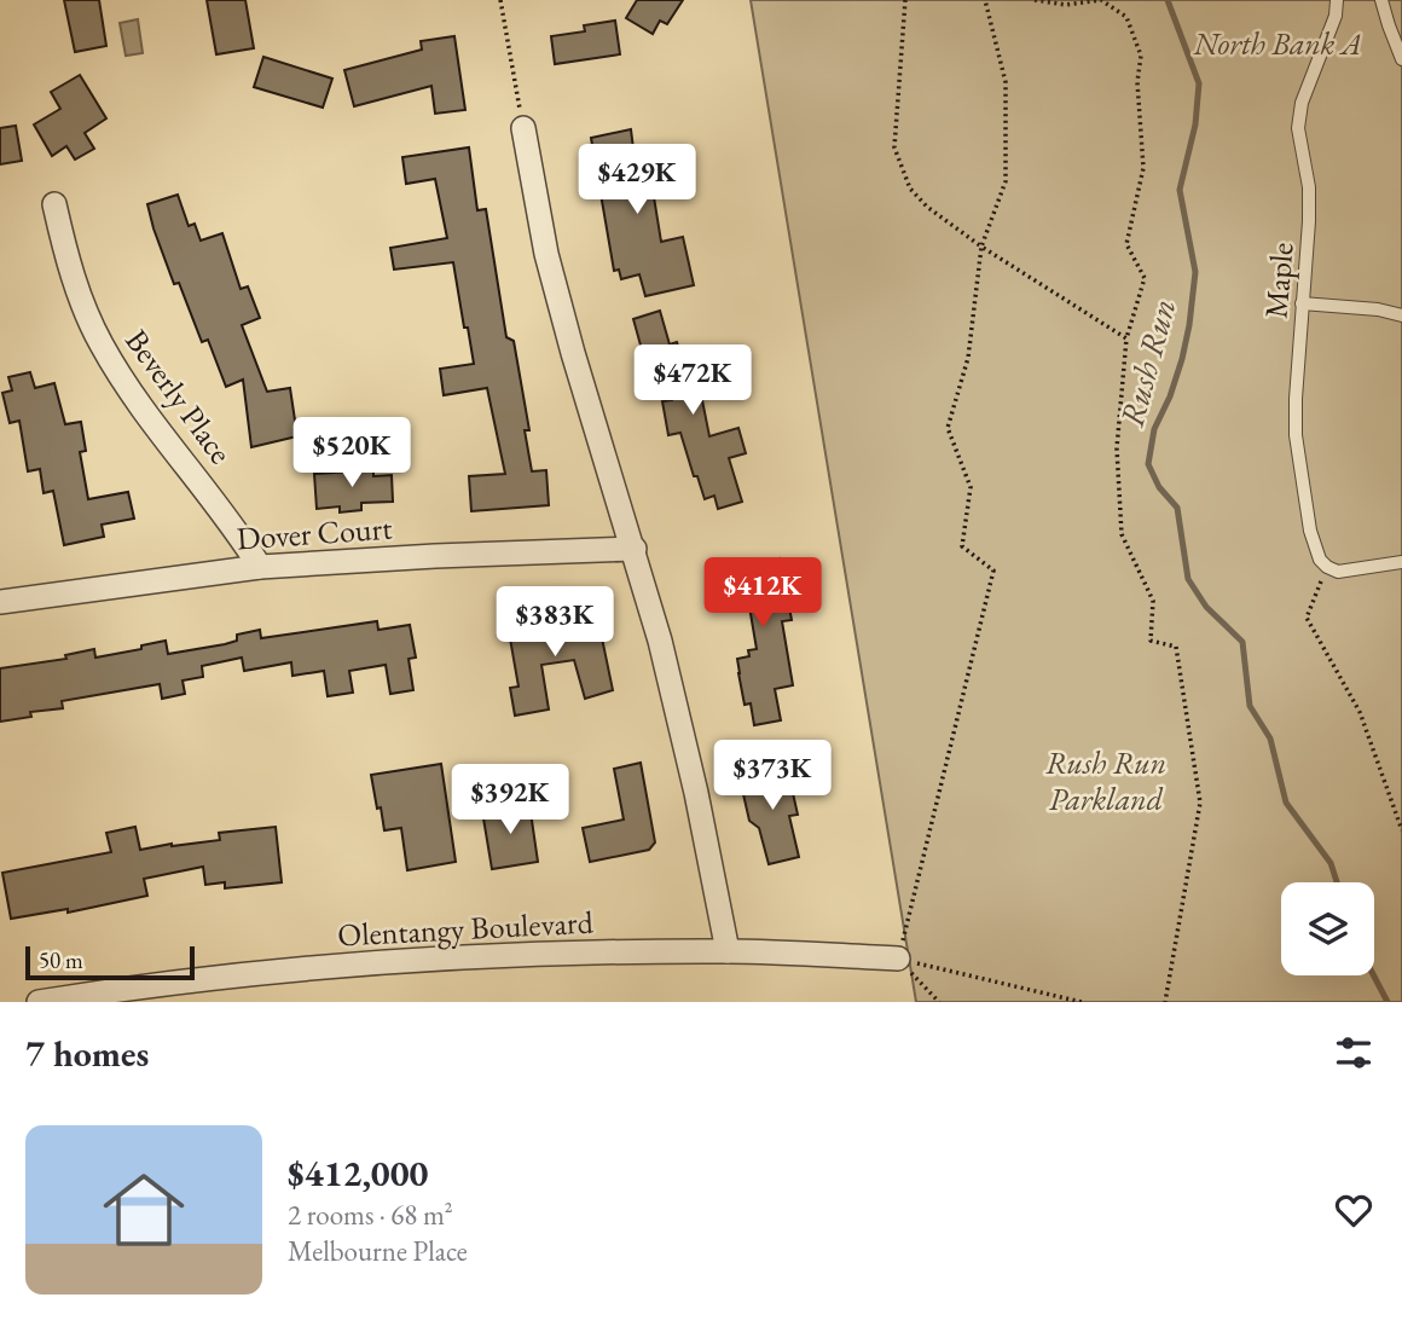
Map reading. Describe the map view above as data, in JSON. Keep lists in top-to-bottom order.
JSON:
{
  "streets": {
    "street": ["Beverly Place", "Dover Court", "Olentangy Boulevard"],
    "lane": ["Maple"]
  },
  "crossings": [
    ["Beverly Place", "Dover Court"]
  ],
  "water": ["Rush Run"],
  "parks": ["North Bank A", "Rush Run Parkland"],
  "scale_bar": "50 m",
  "page": {
    "price": [
      "$429K",
      "$472K",
      "$520K",
      "$412K",
      "$383K",
      "$373K",
      "$392K"
    ],
    "scale": "50 m",
    "heading": "7 homes",
    "list": [
      {
        "name": "$412,000",
        "note": "2 rooms · 68 m² · Melbourne Place"
      }
    ]
  }
}
